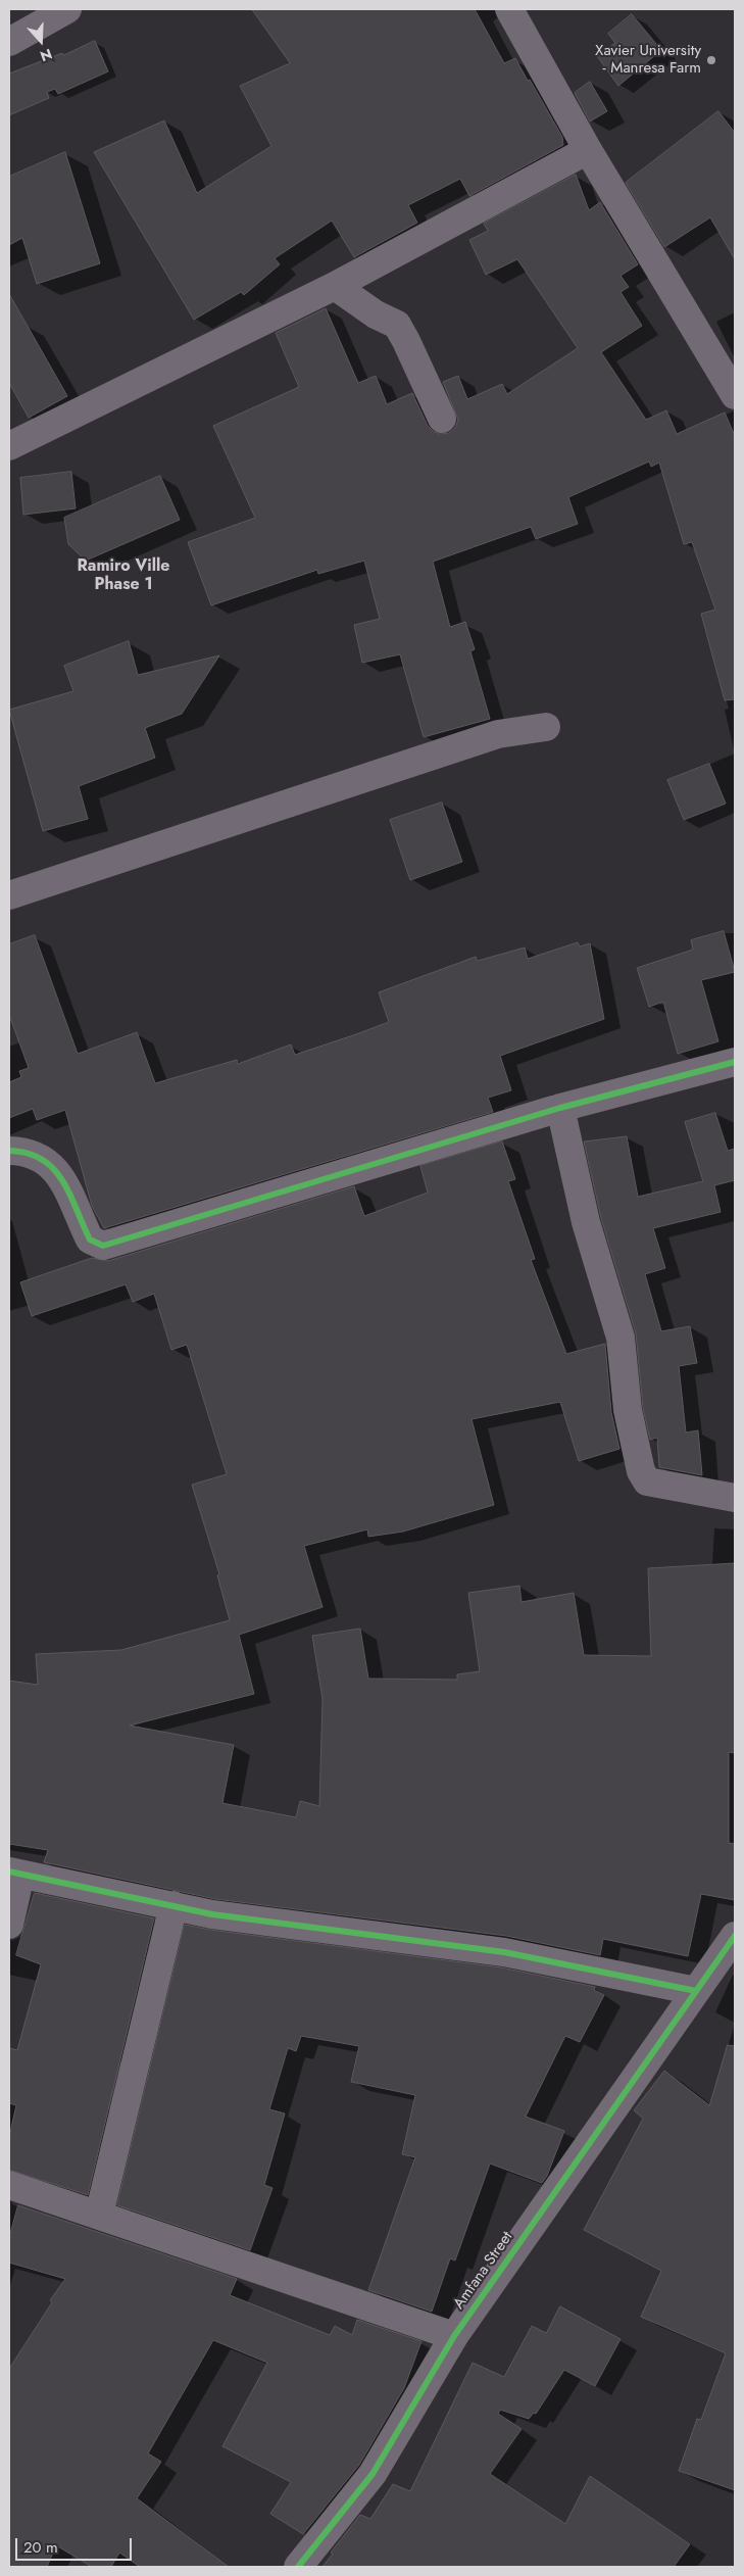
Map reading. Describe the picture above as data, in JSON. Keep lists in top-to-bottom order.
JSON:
{
  "streets": {
    "street": ["Amfana Street"]
  },
  "districts": ["Ramiro Ville Phase 1"],
  "places": ["Xavier University - Manresa Farm"],
  "scale_bar": "20 m",
  "north": "bottom"
}
